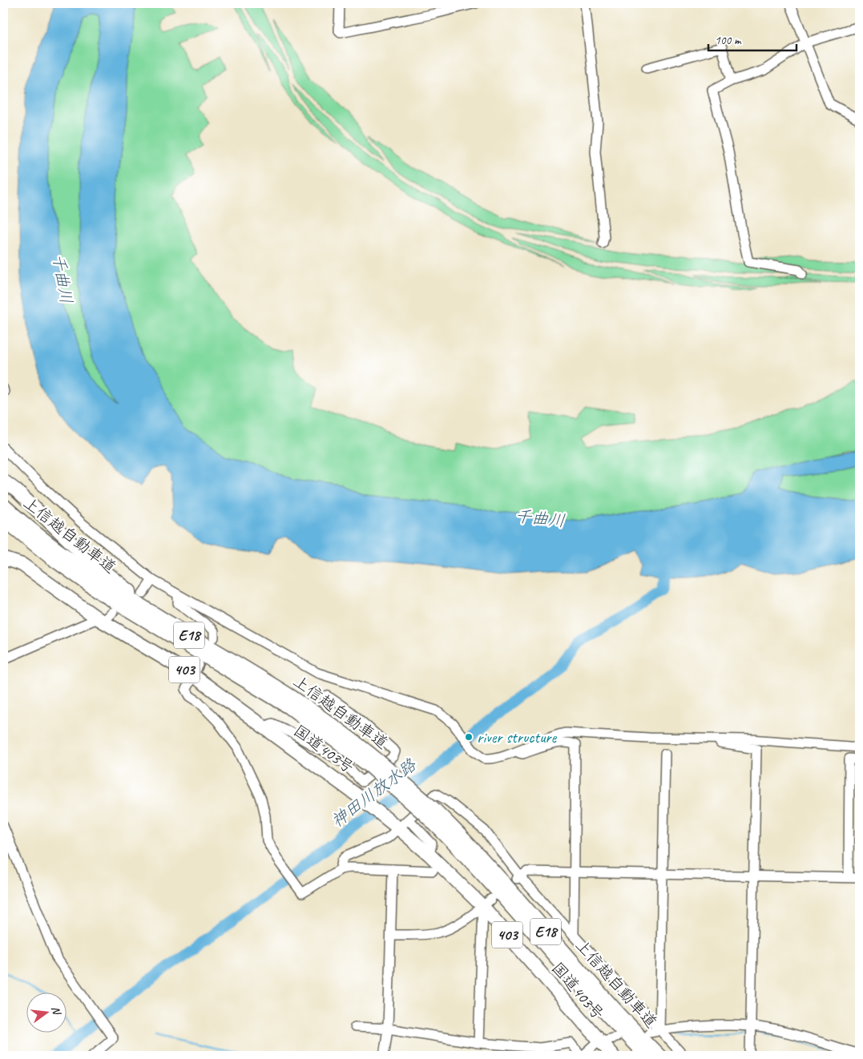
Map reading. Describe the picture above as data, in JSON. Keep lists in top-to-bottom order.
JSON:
{
  "streets": {
    "highway": [
      "上信越自動車道",
      "E18",
      "403",
      "国道403号"
    ]
  },
  "water": ["千曲川", "神田川放水路"],
  "places": ["river structure"],
  "scale_bar": "100 m",
  "north": "right"
}
